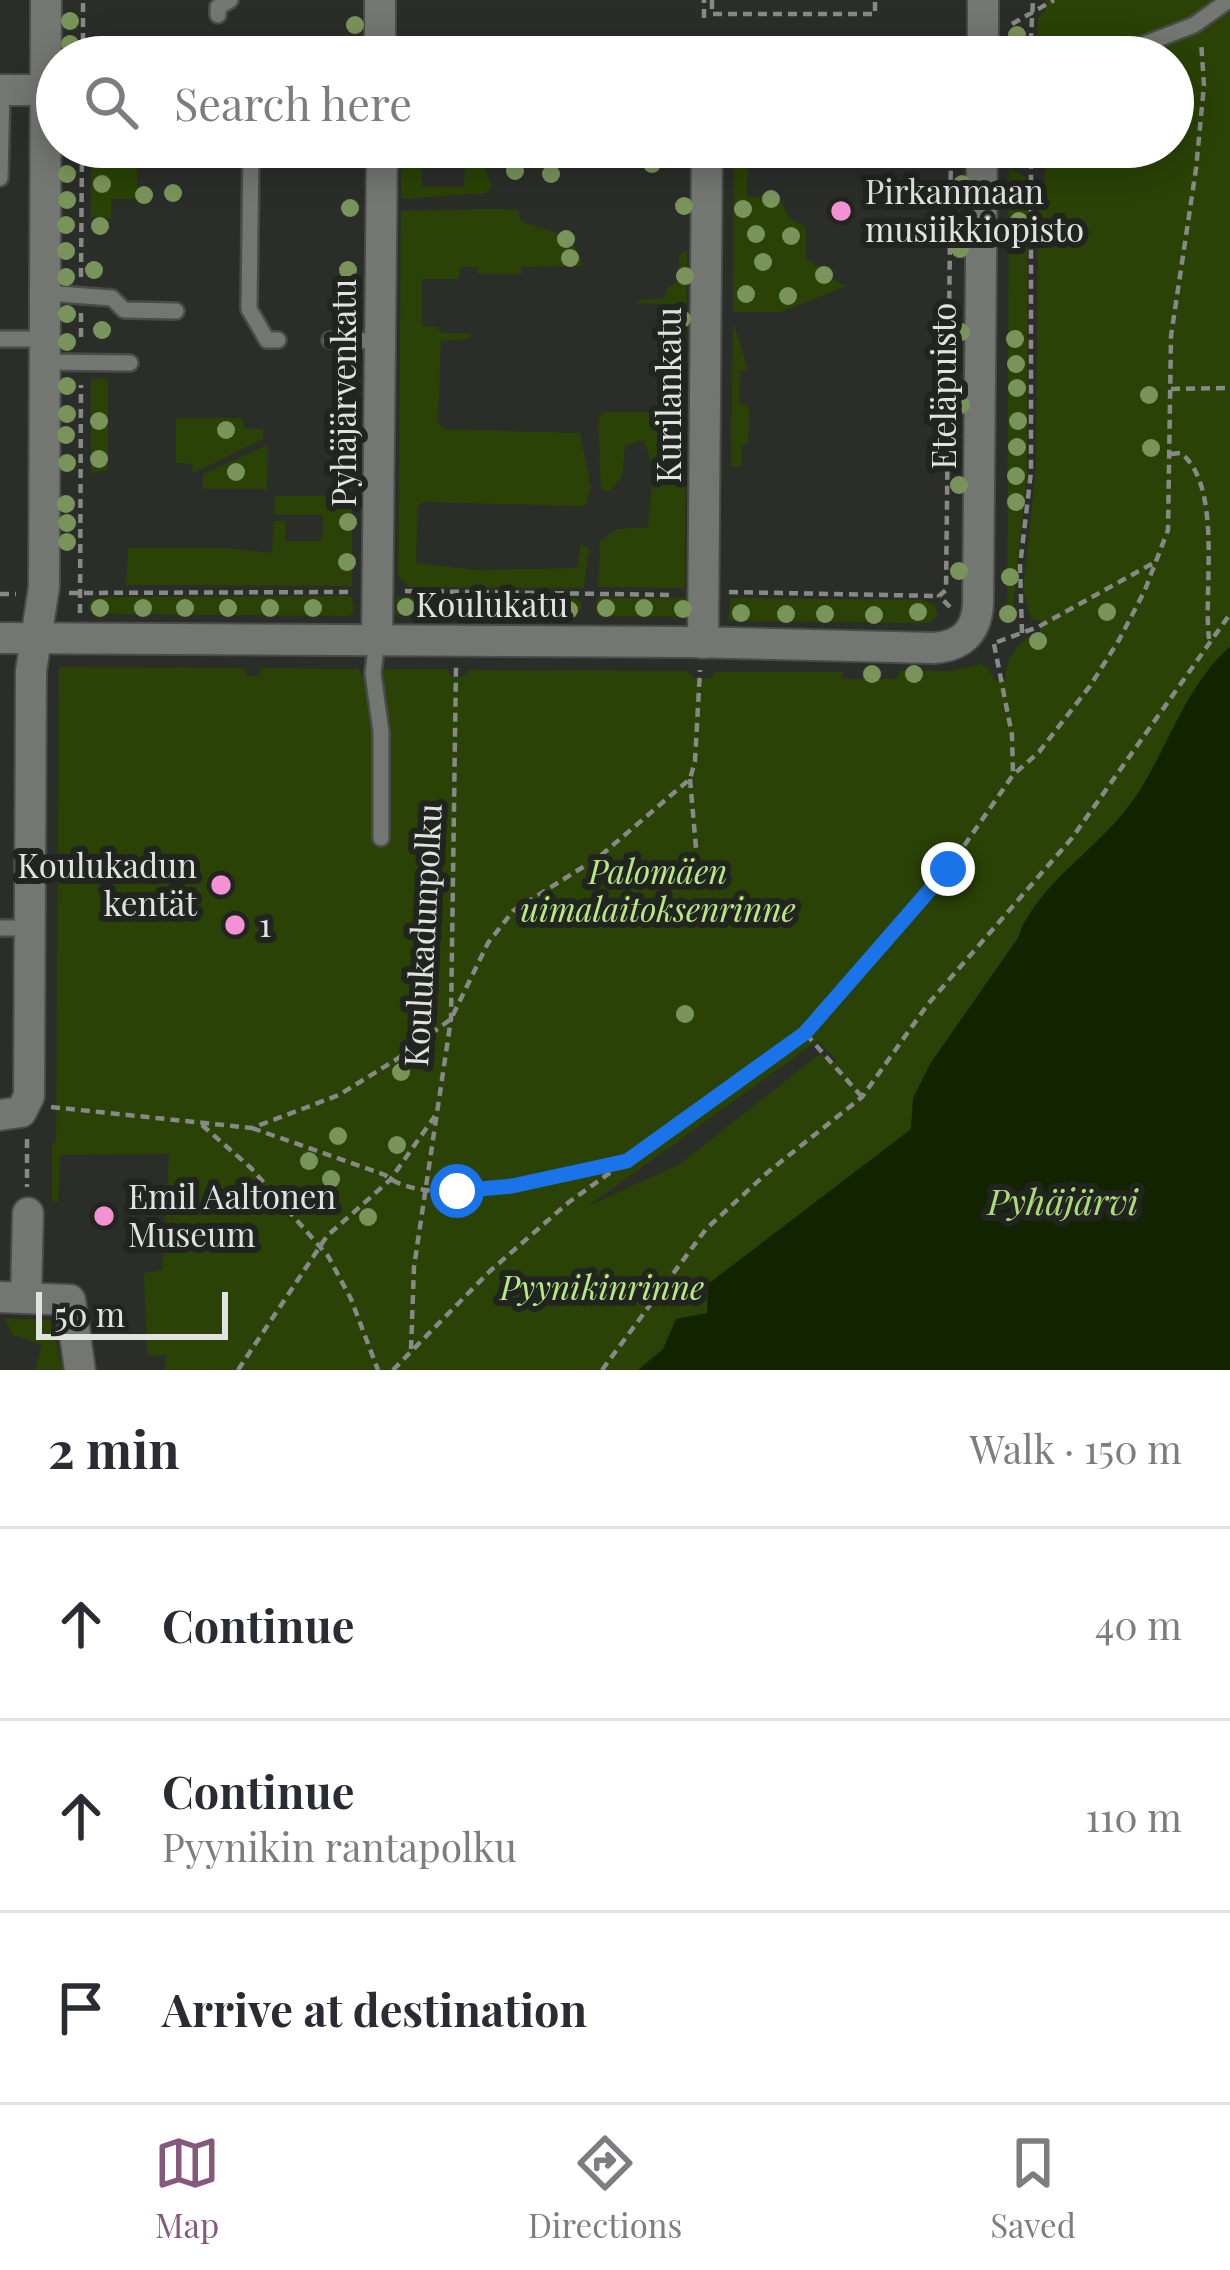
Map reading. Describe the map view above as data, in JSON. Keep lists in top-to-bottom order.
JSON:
{
  "streets": {
    "street": [
      "Eteläpuisto",
      "Pyhäjärvenkatu",
      "Kurilankatu",
      "Koulukatu"
    ],
    "path": ["Koulukadunpolku"]
  },
  "crossings": [
    ["Eteläpuisto", "Koulukatu"],
    ["Pyhäjärvenkatu", "Koulukatu"],
    ["Kurilankatu", "Koulukatu"]
  ],
  "water": ["Pyhäjärvi"],
  "parks": ["Palomäen uimalaitoksenrinne", "Pyynikinrinne"],
  "places": [
    "Pirkanmaan musiikkiopisto",
    "Koulukadun kentät",
    "1",
    "Emil Aaltonen Museum"
  ],
  "scale_bar": "50 m",
  "page": {
    "search": "Search here",
    "scale": "50 m",
    "heading": ["2 min", "Walk · 150 m"],
    "list": [
      ["Continue", "40 m"],
      ["Continue", "Pyynikin rantapolku", "110 m"],
      "Arrive at destination"
    ],
    "nav": ["Map", "Directions", "Saved"]
  }
}
